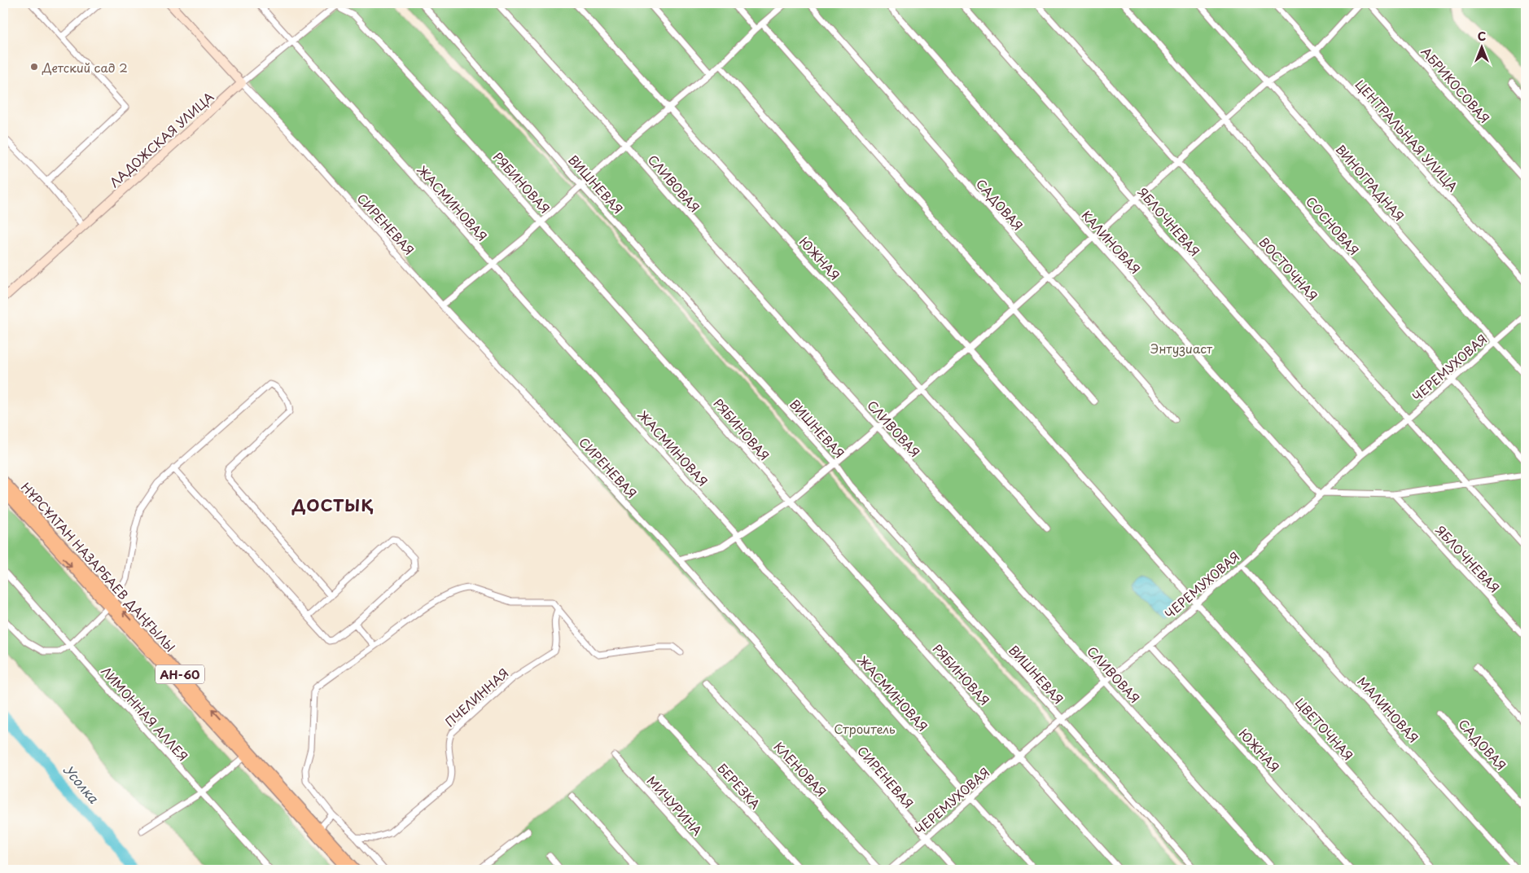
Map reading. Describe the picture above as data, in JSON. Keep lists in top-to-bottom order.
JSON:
{
  "streets": {
    "main road": ["ЛАДОЖСКАЯ УЛИЦА", "НҰРСҰЛТАН НАЗАРБАЕВ ДАҢҒЫЛЫ", "АН-60"],
    "street": [
      "АБРИКОСОВАЯ",
      "ЦЕНТРАЛЬНАЯ УЛИЦА",
      "РЯБИНОВАЯ",
      "ВИНОГРАДНАЯ",
      "СЛИВОВАЯ",
      "ВИШНЕВАЯ",
      "ЖАСМИНОВАЯ",
      "САДОВАЯ",
      "ЯБЛОЧНЕВАЯ",
      "СИРЕНЕВАЯ",
      "СОСНОВАЯ",
      "КАЛИНОВАЯ",
      "ЮЖНАЯ",
      "ВОСТОЧНАЯ",
      "ЧЕРЕМУХОВАЯ",
      "ПЧЕЛИННАЯ",
      "МАЛИНОВАЯ",
      "ЛИМОННАЯ АЛЛЕЯ",
      "ЦВЕТОЧНАЯ",
      "КЛЕНОВАЯ",
      "БЕРЕЗКА",
      "МИЧУРИНА"
    ]
  },
  "crossings": [
    ["ЛАДОЖСКАЯ УЛИЦА", "РЯБИНОВАЯ"],
    ["ЛАДОЖСКАЯ УЛИЦА", "ЖАСМИНОВАЯ"],
    ["ЛАДОЖСКАЯ УЛИЦА", "СИРЕНЕВАЯ"],
    ["РЯБИНОВАЯ", "ЧЕРЕМУХОВАЯ"],
    ["ВИНОГРАДНАЯ", "ЧЕРЕМУХОВАЯ"],
    ["СЛИВОВАЯ", "ЧЕРЕМУХОВАЯ"],
    ["ВИШНЕВАЯ", "ЧЕРЕМУХОВАЯ"],
    ["ЖАСМИНОВАЯ", "ЧЕРЕМУХОВАЯ"],
    ["ЯБЛОЧНЕВАЯ", "ЧЕРЕМУХОВАЯ"],
    ["СИРЕНЕВАЯ", "ЧЕРЕМУХОВАЯ"],
    ["СОСНОВАЯ", "ЧЕРЕМУХОВАЯ"],
    ["КАЛИНОВАЯ", "ЧЕРЕМУХОВАЯ"],
    ["ЮЖНАЯ", "ЧЕРЕМУХОВАЯ"],
    ["ВОСТОЧНАЯ", "ЧЕРЕМУХОВАЯ"],
    ["ЧЕРЕМУХОВАЯ", "МАЛИНОВАЯ"],
    ["ЧЕРЕМУХОВАЯ", "ЦВЕТОЧНАЯ"]
  ],
  "districts": ["ДОСТЫҚ"],
  "water": ["Усолка"],
  "parks": ["Энтузиаст", "Строитель"],
  "places": ["Детский сад 2"],
  "north": "top"
}
